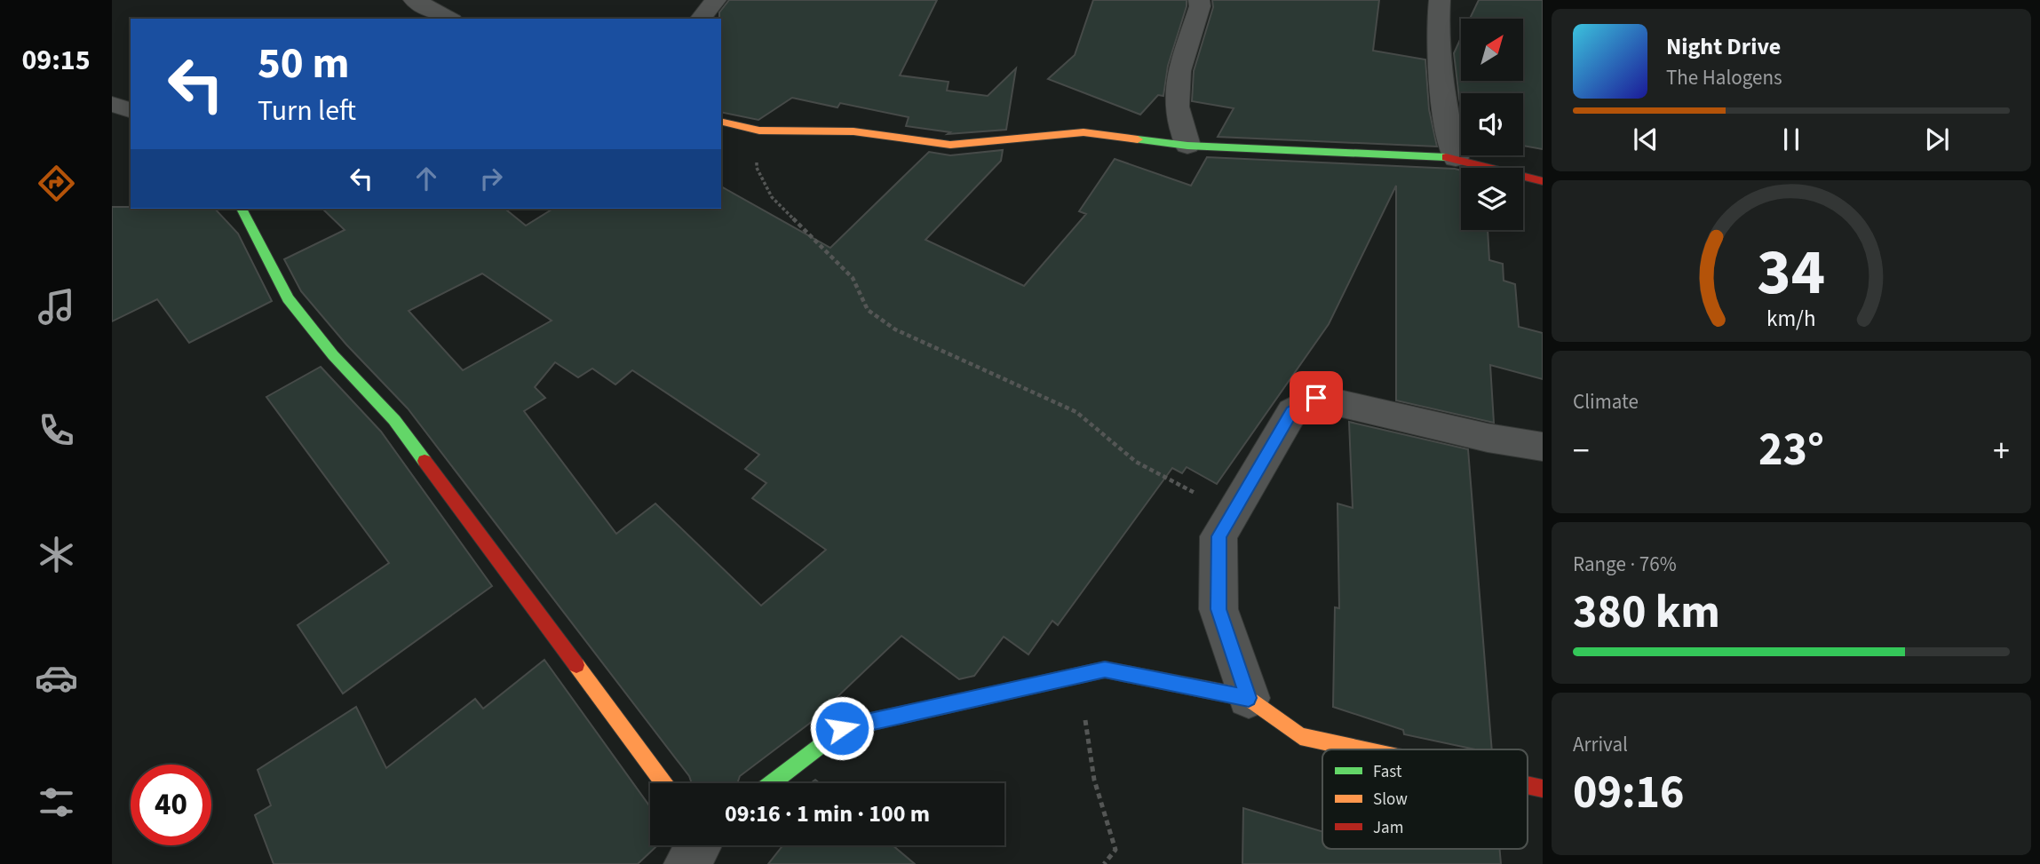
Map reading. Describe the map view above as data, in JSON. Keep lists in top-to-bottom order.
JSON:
{
  "legend": ["Fast", "Slow", "Jam"],
  "north": "top right",
  "page": {
    "tabs": "09:15",
    "turn": ["50 m", "Turn left"],
    "song": ["Night Drive", "The Halogens"],
    "tile": [
      "Climate",
      ["Range · 76%", "380 km"],
      ["Arrival", "09:16"]
    ],
    "heat": ["−", "23°", "+"],
    "limit": "40",
    "trip": "09:16 · 1 min · 100 m",
    "gauge": ["34", "km/h"]
  }
}
